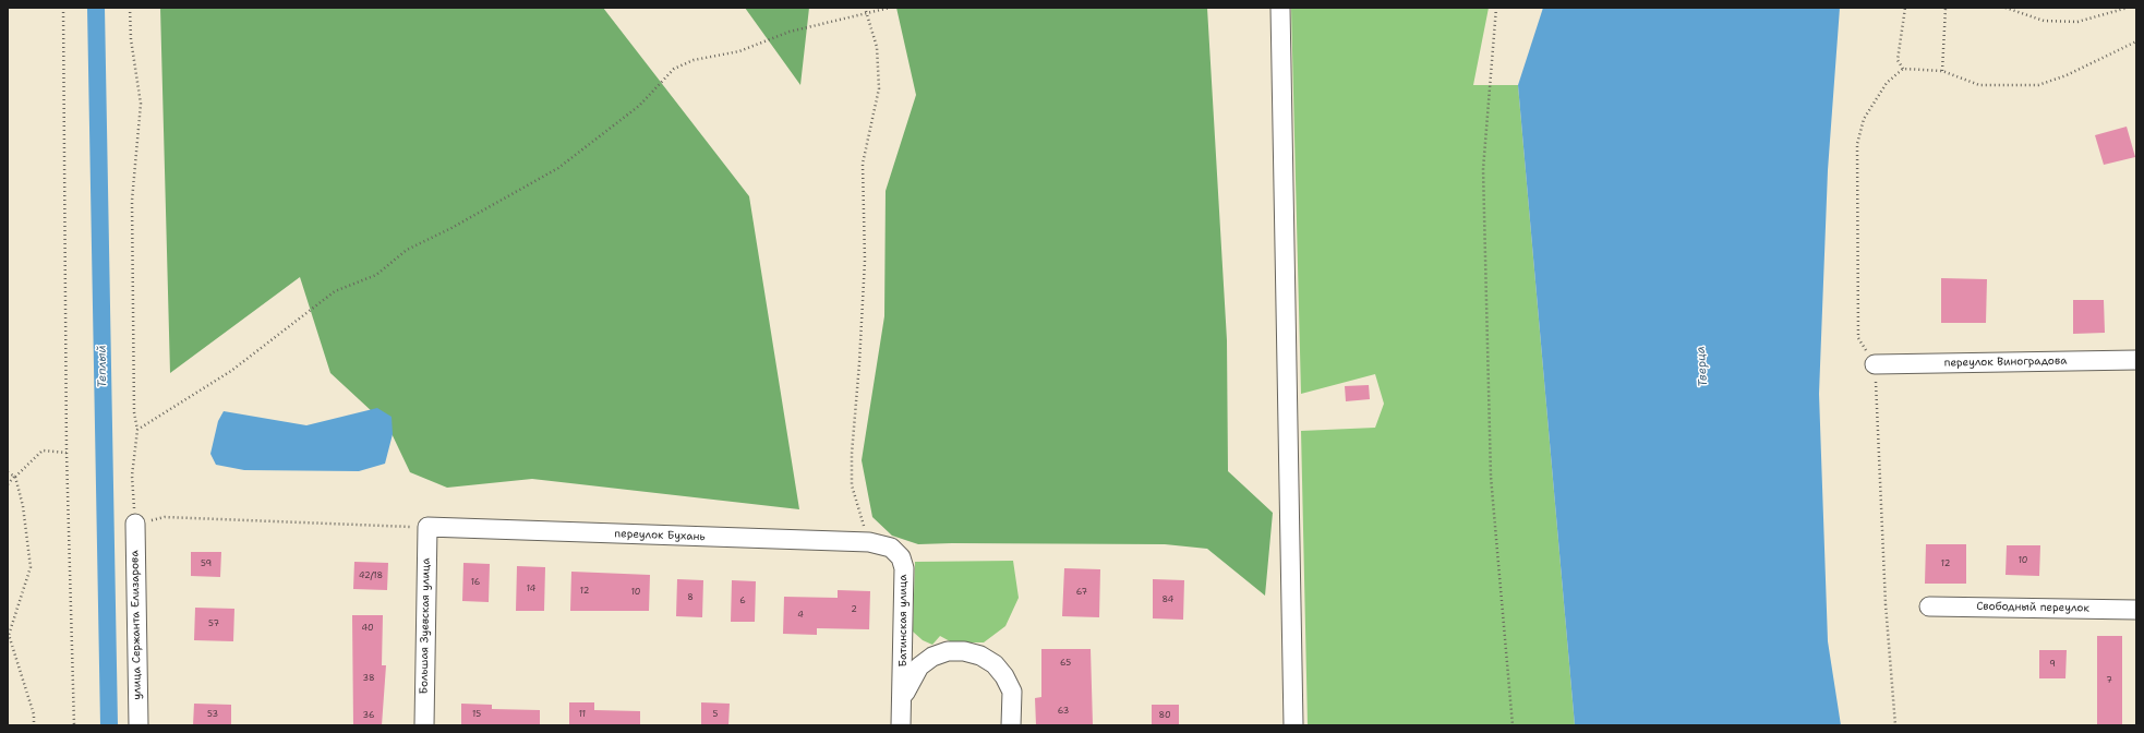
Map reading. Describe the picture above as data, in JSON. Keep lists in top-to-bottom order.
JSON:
{
  "streets": {
    "street": [
      "переулок Виноградова",
      "переулок Бухань",
      "Свободный переулок",
      "Батинская улица",
      "улица Сержанта Елизарова",
      "Большая Зуевская улица"
    ]
  },
  "crossings": [
    ["переулок Бухань", "Батинская улица"],
    ["переулок Бухань", "Большая Зуевская улица"]
  ],
  "water": ["Теплый", "Тверца"],
  "house_numbers": [
    "10",
    "59",
    "12",
    "42/18",
    "16",
    "14",
    "12",
    "10",
    "67",
    "8",
    "84",
    "6",
    "2",
    "4",
    "57",
    "40",
    "65",
    "9",
    "38",
    "7",
    "63",
    "53",
    "15",
    "11",
    "5",
    "36",
    "80"
  ]
}
